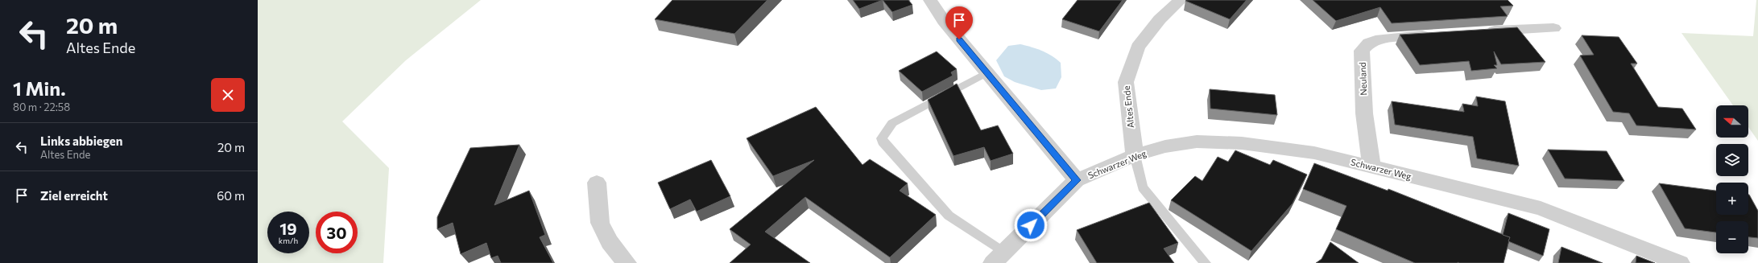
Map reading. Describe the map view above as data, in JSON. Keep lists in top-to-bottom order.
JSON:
{
  "streets": {
    "street": ["Neuland", "Altes Ende", "Schwarzer Weg"]
  },
  "crossings": [
    ["Neuland", "Schwarzer Weg"],
    ["Altes Ende", "Schwarzer Weg"]
  ],
  "north": "left",
  "page": {
    "turn": ["20 m", "Altes Ende"],
    "heading": ["1 Min.", "80 m · 22:58"],
    "map_buttons": ["+", "−"],
    "list": [
      {
        "name": "Links abbiegen",
        "note": "Altes Ende",
        "value": "20 m"
      },
      {
        "name": "Ziel erreicht",
        "value": "60 m"
      }
    ],
    "speed": "19 km/h",
    "limit": "30"
  }
}
